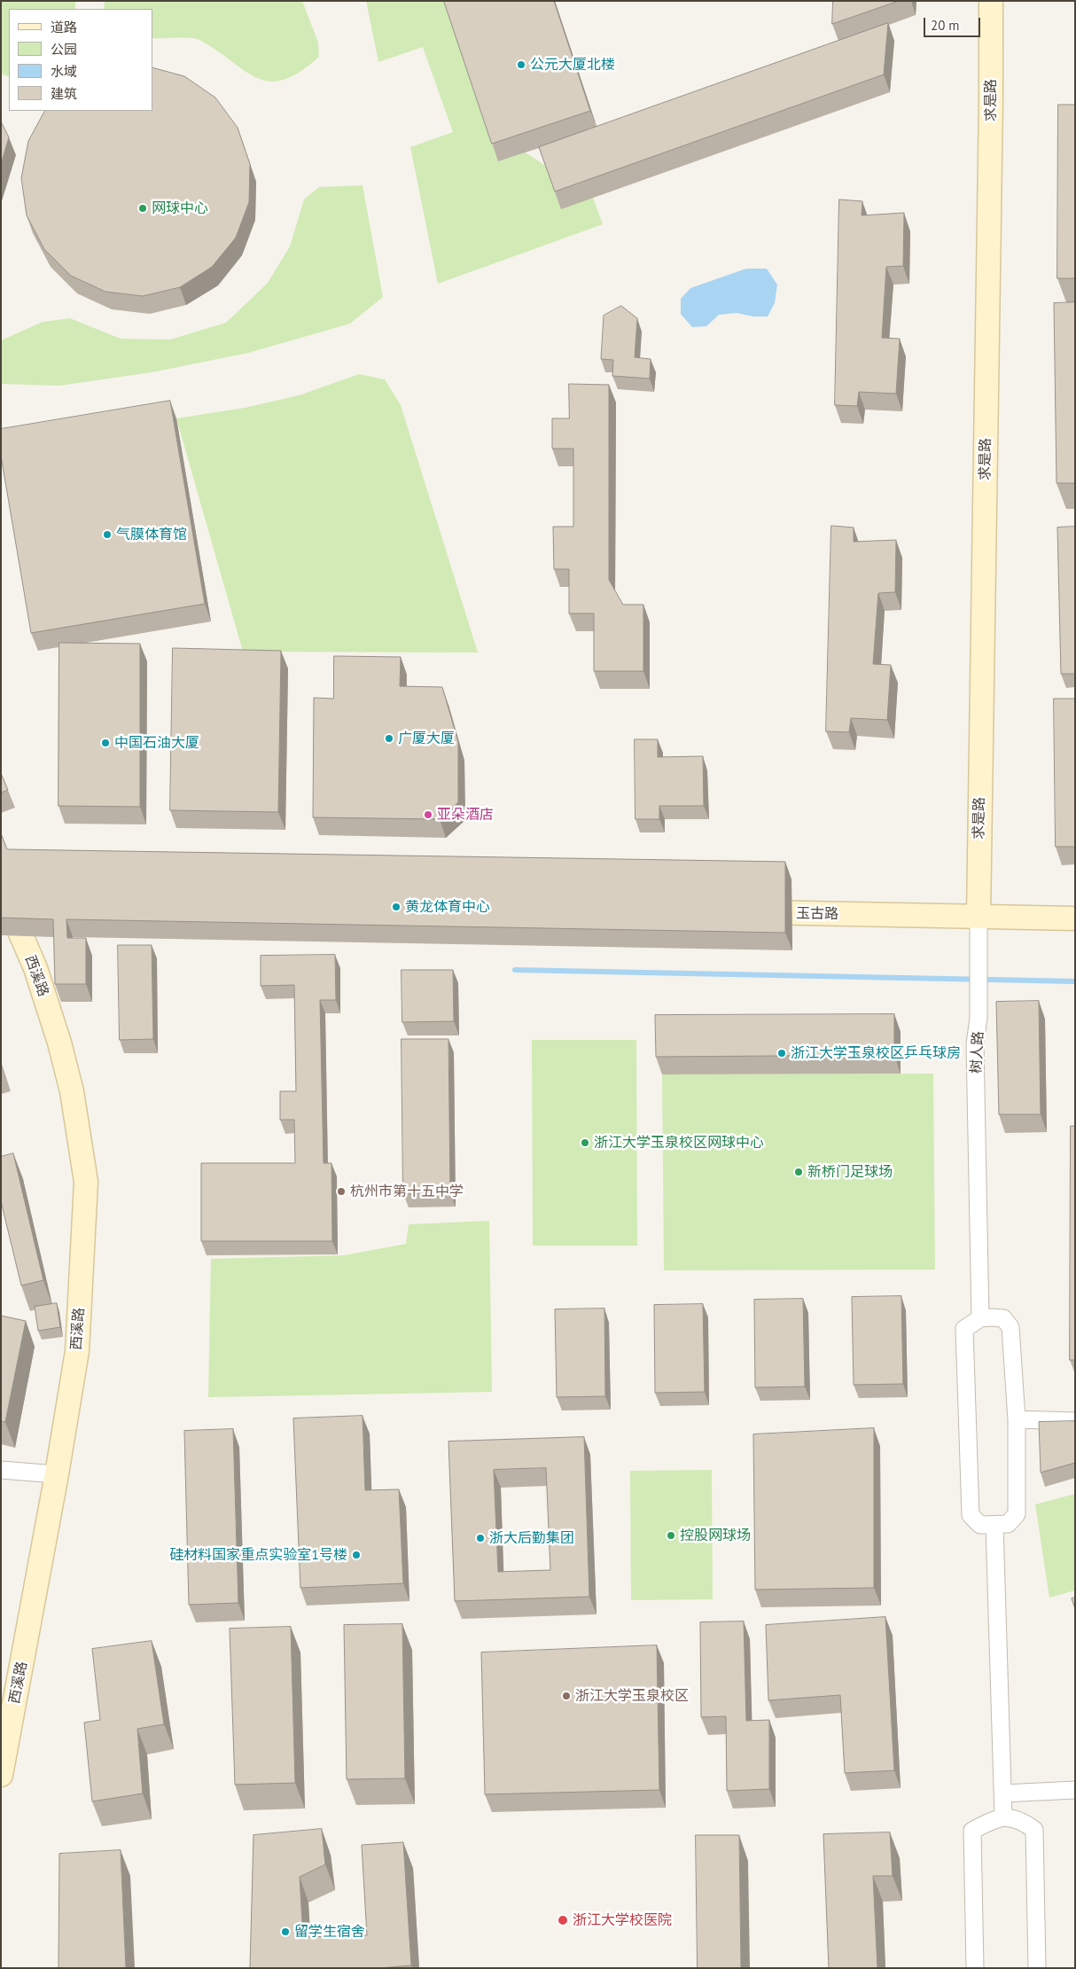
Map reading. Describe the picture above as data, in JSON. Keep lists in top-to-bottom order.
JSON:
{
  "streets": {
    "main road": ["求是路", "玉古路", "西溪路"],
    "street": ["树人路"]
  },
  "crossings": [
    ["求是路", "玉古路"],
    ["求是路", "树人路"],
    ["玉古路", "树人路"]
  ],
  "places": [
    "公元大厦北楼",
    "网球中心",
    "气膜体育馆",
    "广厦大厦",
    "中国石油大厦",
    "亚朵酒店",
    "黄龙体育中心",
    "浙江大学玉泉校区乒乓球房",
    "浙江大学玉泉校区网球中心",
    "新桥门足球场",
    "杭州市第十五中学",
    "控股网球场",
    "浙大后勤集团",
    "硅材料国家重点实验室1号楼",
    "浙江大学玉泉校区",
    "浙江大学校医院",
    "留学生宿舍"
  ],
  "legend": [
    "道路",
    "公园",
    "水域",
    "建筑"
  ],
  "scale_bar": "20 m"
}
